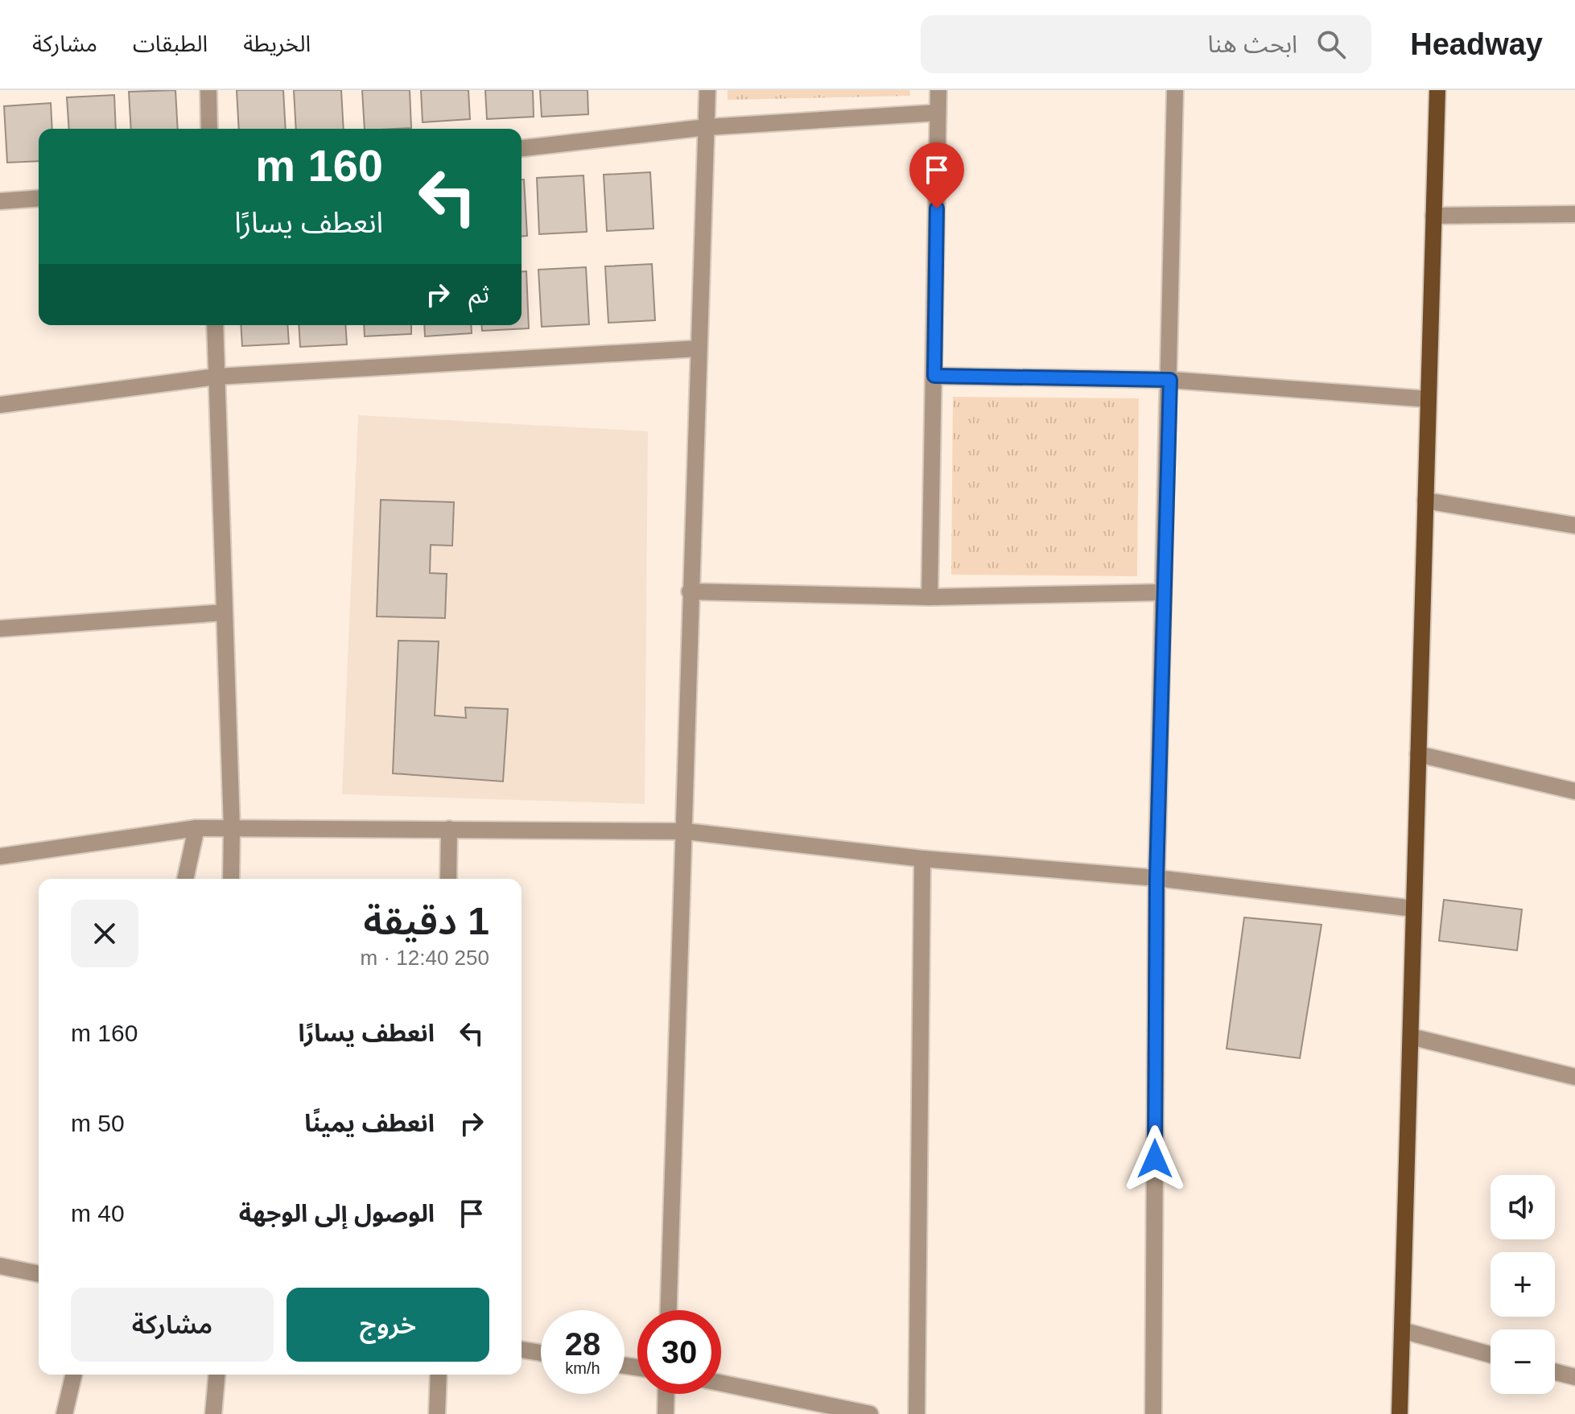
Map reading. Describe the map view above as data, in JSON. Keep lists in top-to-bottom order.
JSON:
{
  "page": {
    "header": "Headway",
    "search": "ابحث هنا",
    "nav": ["الخريطة", "الطبقات", "مشاركة"],
    "turn": ["160 m", "انعطف يسارًا"],
    "then": "ثم",
    "heading": ["1 دقيقة", "250 m · 12:40"],
    "list": [
      {
        "name": "انعطف يسارًا",
        "value": "160 m"
      },
      {
        "name": "انعطف يمينًا",
        "value": "50 m"
      },
      {
        "name": "الوصول إلى الوجهة",
        "value": "40 m"
      }
    ],
    "map_buttons": ["+", "−"],
    "buttons": ["خروج", "مشاركة"],
    "speed": "28 km/h",
    "limit": "30"
  }
}
